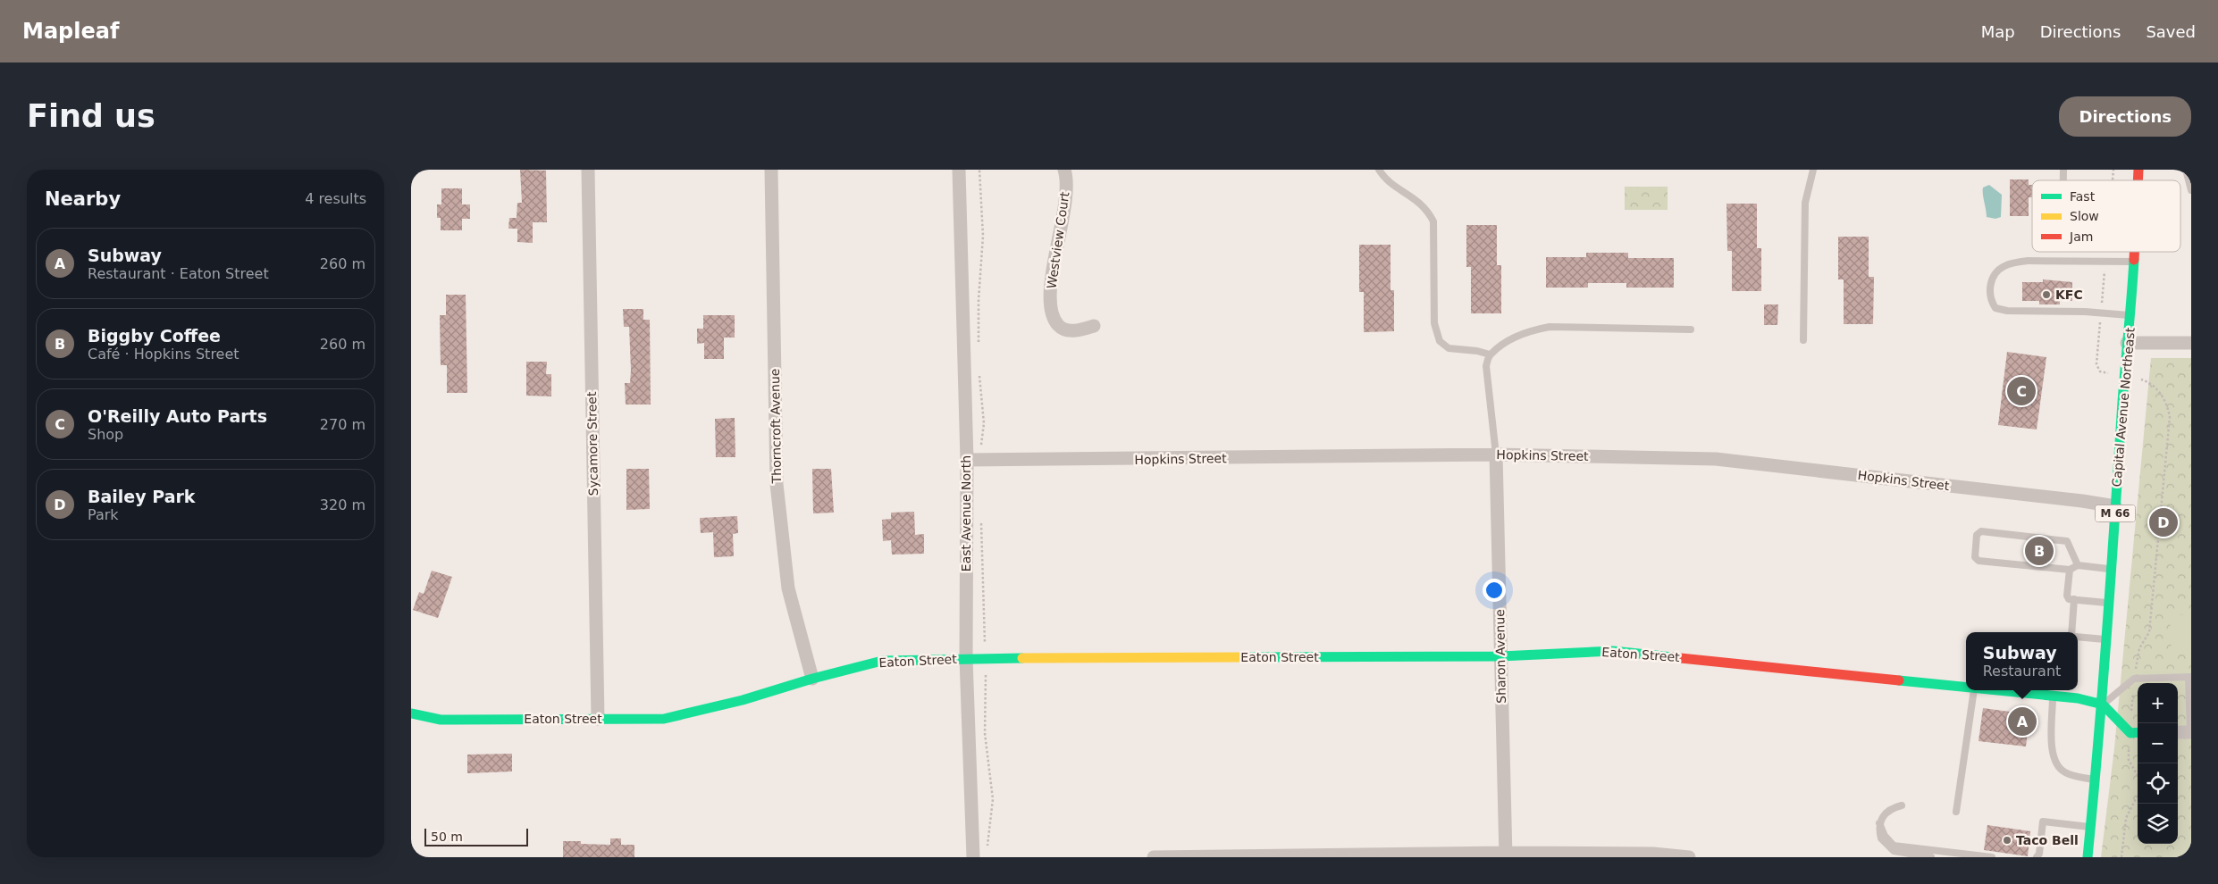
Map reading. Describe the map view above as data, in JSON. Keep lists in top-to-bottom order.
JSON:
{
  "streets": {
    "street": [
      "Westview Court",
      "Capital Avenue Northeast",
      "Thorncroft Avenue",
      "Sycamore Street",
      "Hopkins Street",
      "East Avenue North",
      "M 66",
      "Eaton Street",
      "Sharon Avenue"
    ]
  },
  "crossings": [
    ["Capital Avenue Northeast", "Hopkins Street"],
    ["Capital Avenue Northeast", "Eaton Street"],
    ["Thorncroft Avenue", "Eaton Street"],
    ["Sycamore Street", "Eaton Street"],
    ["Hopkins Street", "East Avenue North"],
    ["Hopkins Street", "Sharon Avenue"],
    ["East Avenue North", "Eaton Street"],
    ["Eaton Street", "Sharon Avenue"]
  ],
  "places": ["KFC", "Taco Bell"],
  "legend": ["Fast", "Slow", "Jam"],
  "scale_bar": "50 m",
  "page": {
    "header": "Mapleaf",
    "nav": ["Map", "Directions", "Saved"],
    "buttons": "Directions",
    "title": "Find us",
    "heading": ["Nearby", "4 results"],
    "list": [
      {
        "mark": "A",
        "name": "Subway",
        "note": "Restaurant · Eaton Street",
        "value": "260 m"
      },
      {
        "mark": "B",
        "name": "Biggby Coffee",
        "note": "Café · Hopkins Street",
        "value": "260 m"
      },
      {
        "mark": "C",
        "name": "O'Reilly Auto Parts",
        "note": "Shop",
        "value": "270 m"
      },
      {
        "mark": "D",
        "name": "Bailey Park",
        "note": "Park",
        "value": "320 m"
      }
    ],
    "pins": [
      "C",
      "D",
      "B",
      "A"
    ],
    "popup": ["Subway", "Restaurant"],
    "map_buttons": ["+", "−"],
    "scale": "50 m"
  }
}
